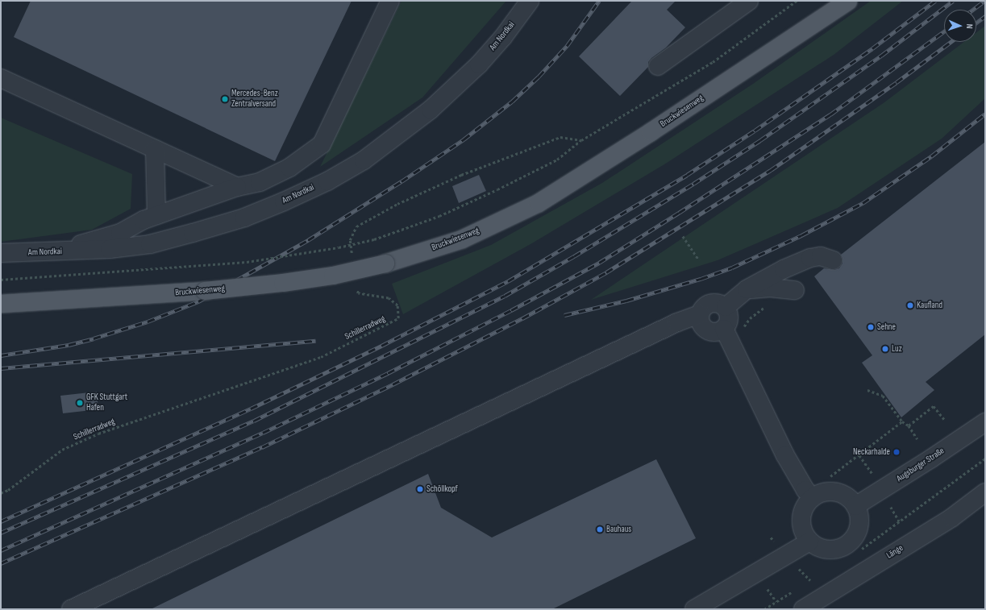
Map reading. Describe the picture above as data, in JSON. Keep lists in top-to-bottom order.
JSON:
{
  "streets": {
    "main road": ["Bruckwiesenweg"],
    "street": ["Am Nordkai", "Augsburger Straße", "Länge"],
    "path": ["Schillerradweg"]
  },
  "places": [
    "Mercedes-Benz Zentralversand",
    "Kaufland",
    "Sehne",
    "Luz",
    "GFK Stuttgart Hafen",
    "Neckarhalde",
    "Schöllkopf",
    "Bauhaus"
  ],
  "north": "right"
}
